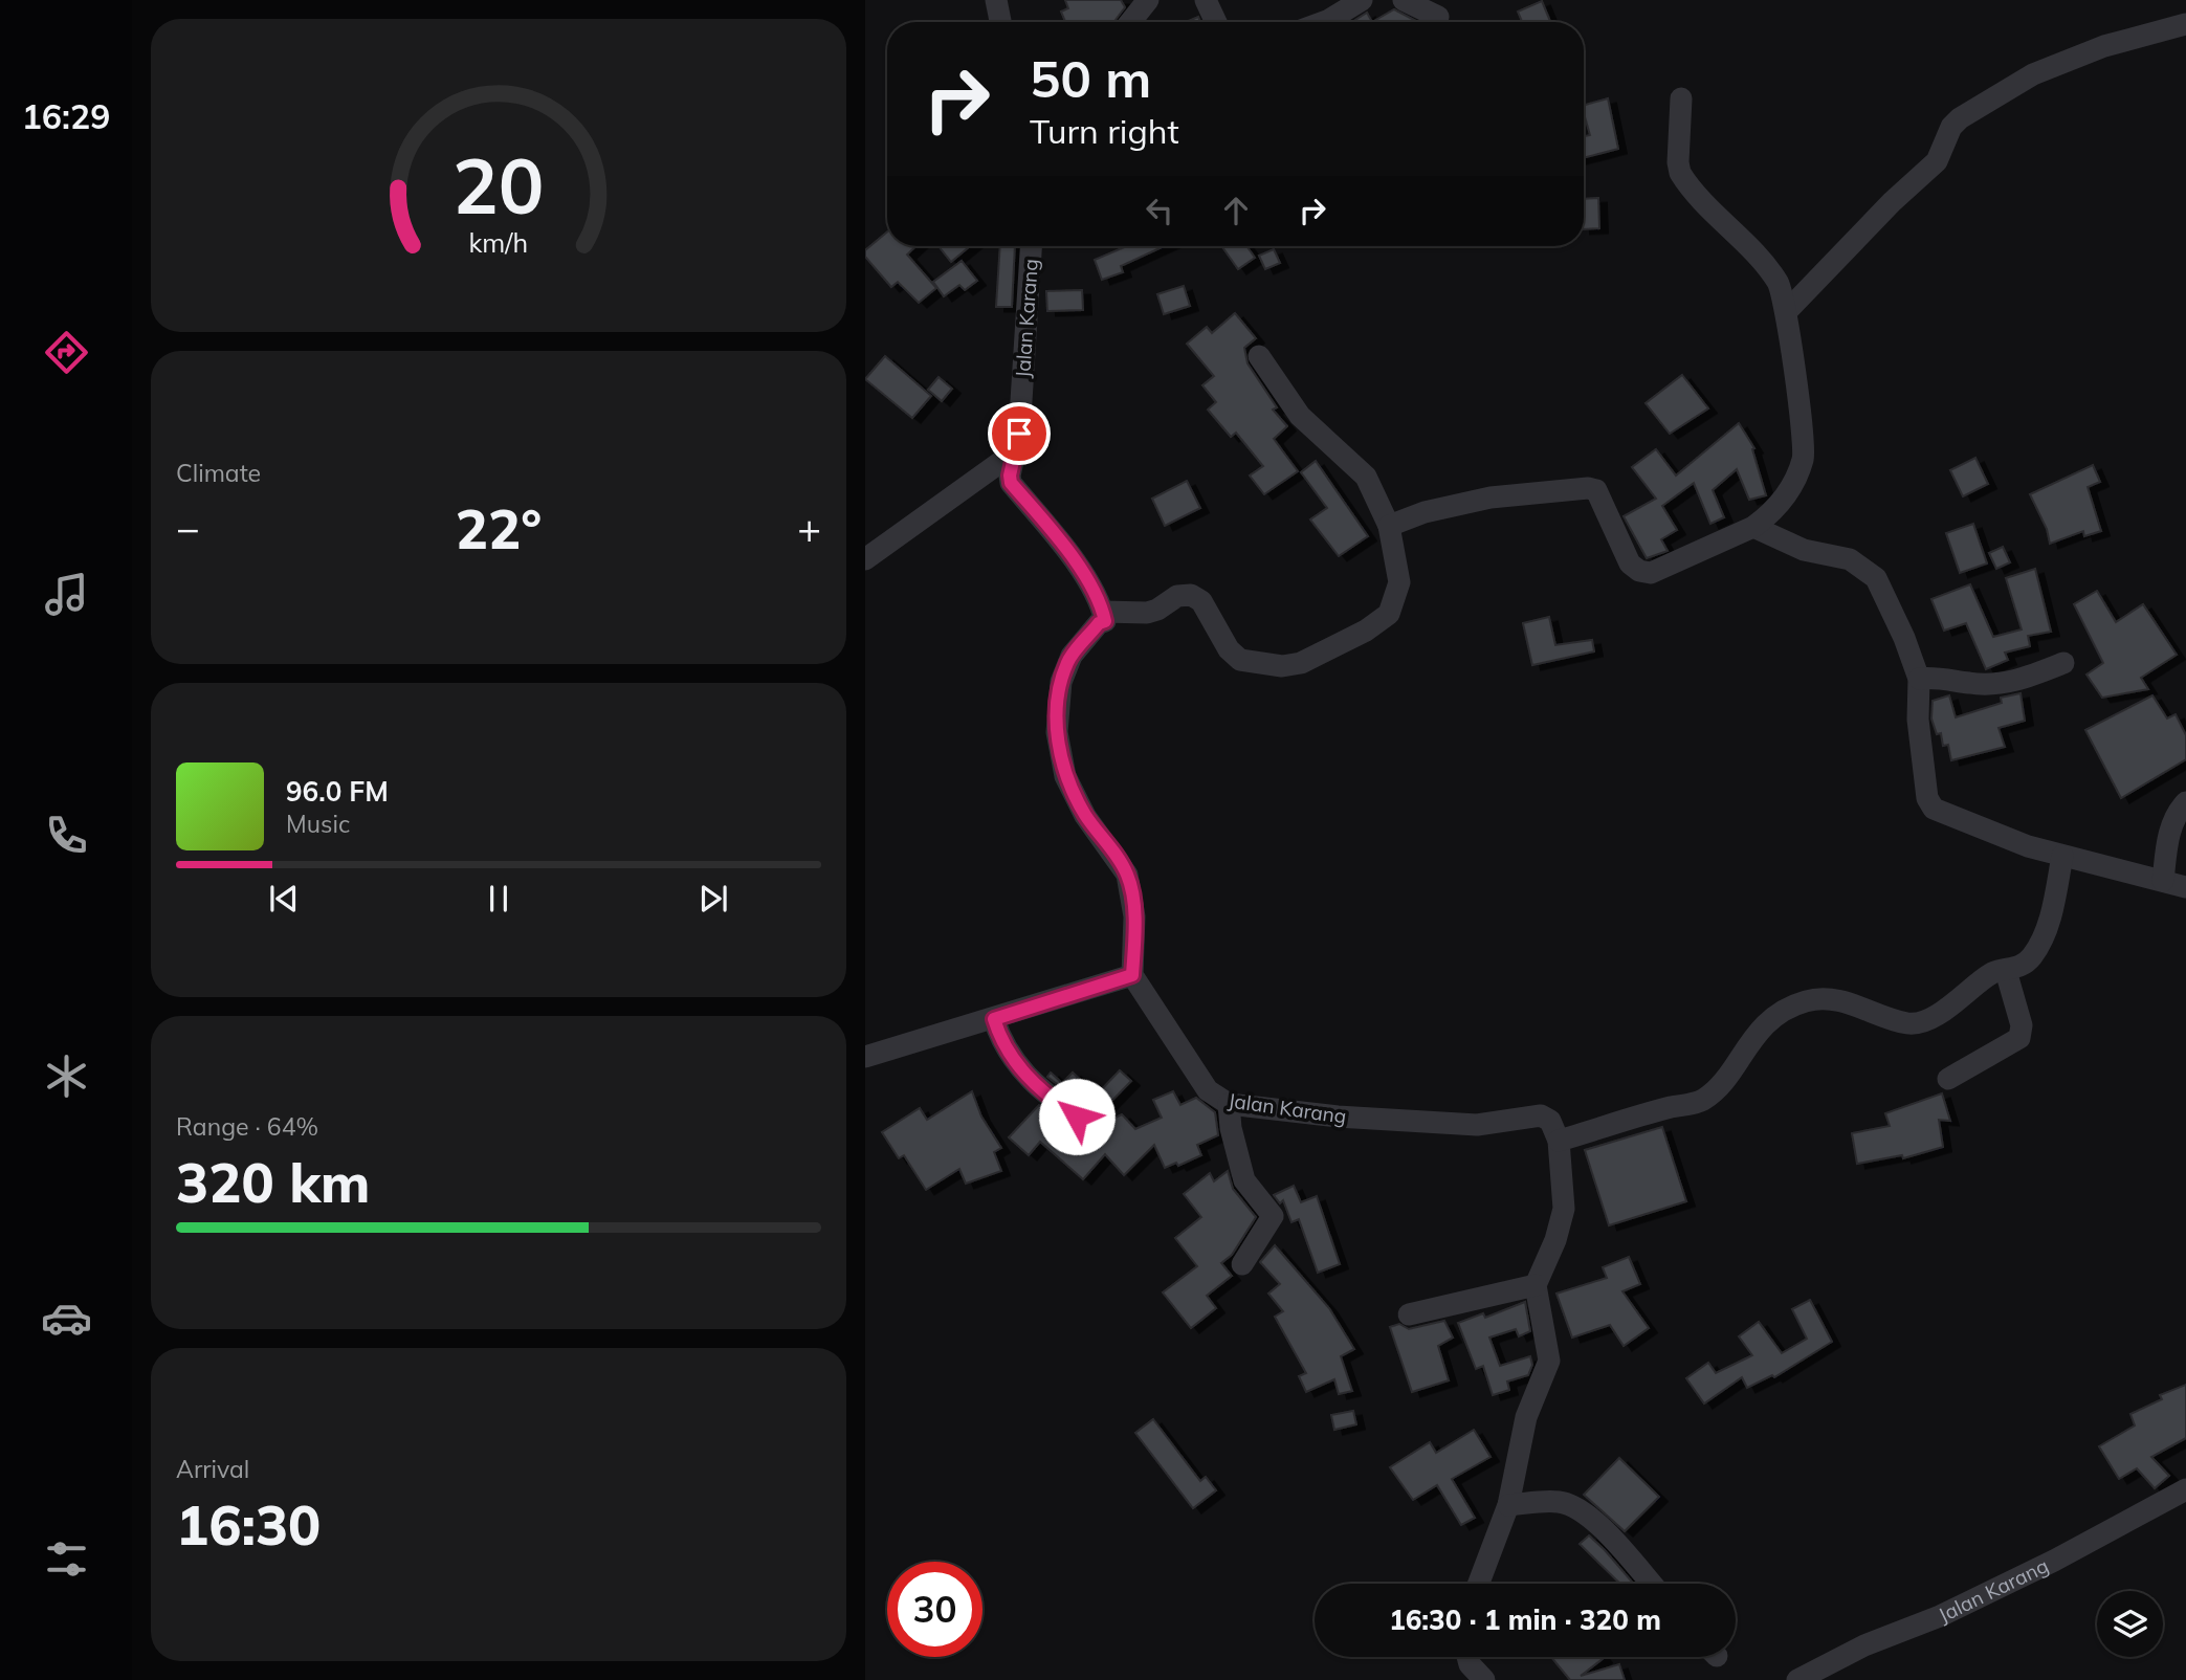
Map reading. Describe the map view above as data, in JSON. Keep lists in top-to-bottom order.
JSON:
{
  "streets": {
    "street": ["Jalan Karang"]
  },
  "page": {
    "tabs": "16:29",
    "turn": ["50 m", "Turn right"],
    "tile": [
      "Climate",
      ["Range · 64%", "320 km"],
      ["Arrival", "16:30"]
    ],
    "heat": ["−", "22°", "+"],
    "song": ["96.0 FM", "Music"],
    "limit": "30",
    "trip": "16:30 · 1 min · 320 m",
    "gauge": ["20", "km/h"]
  }
}
